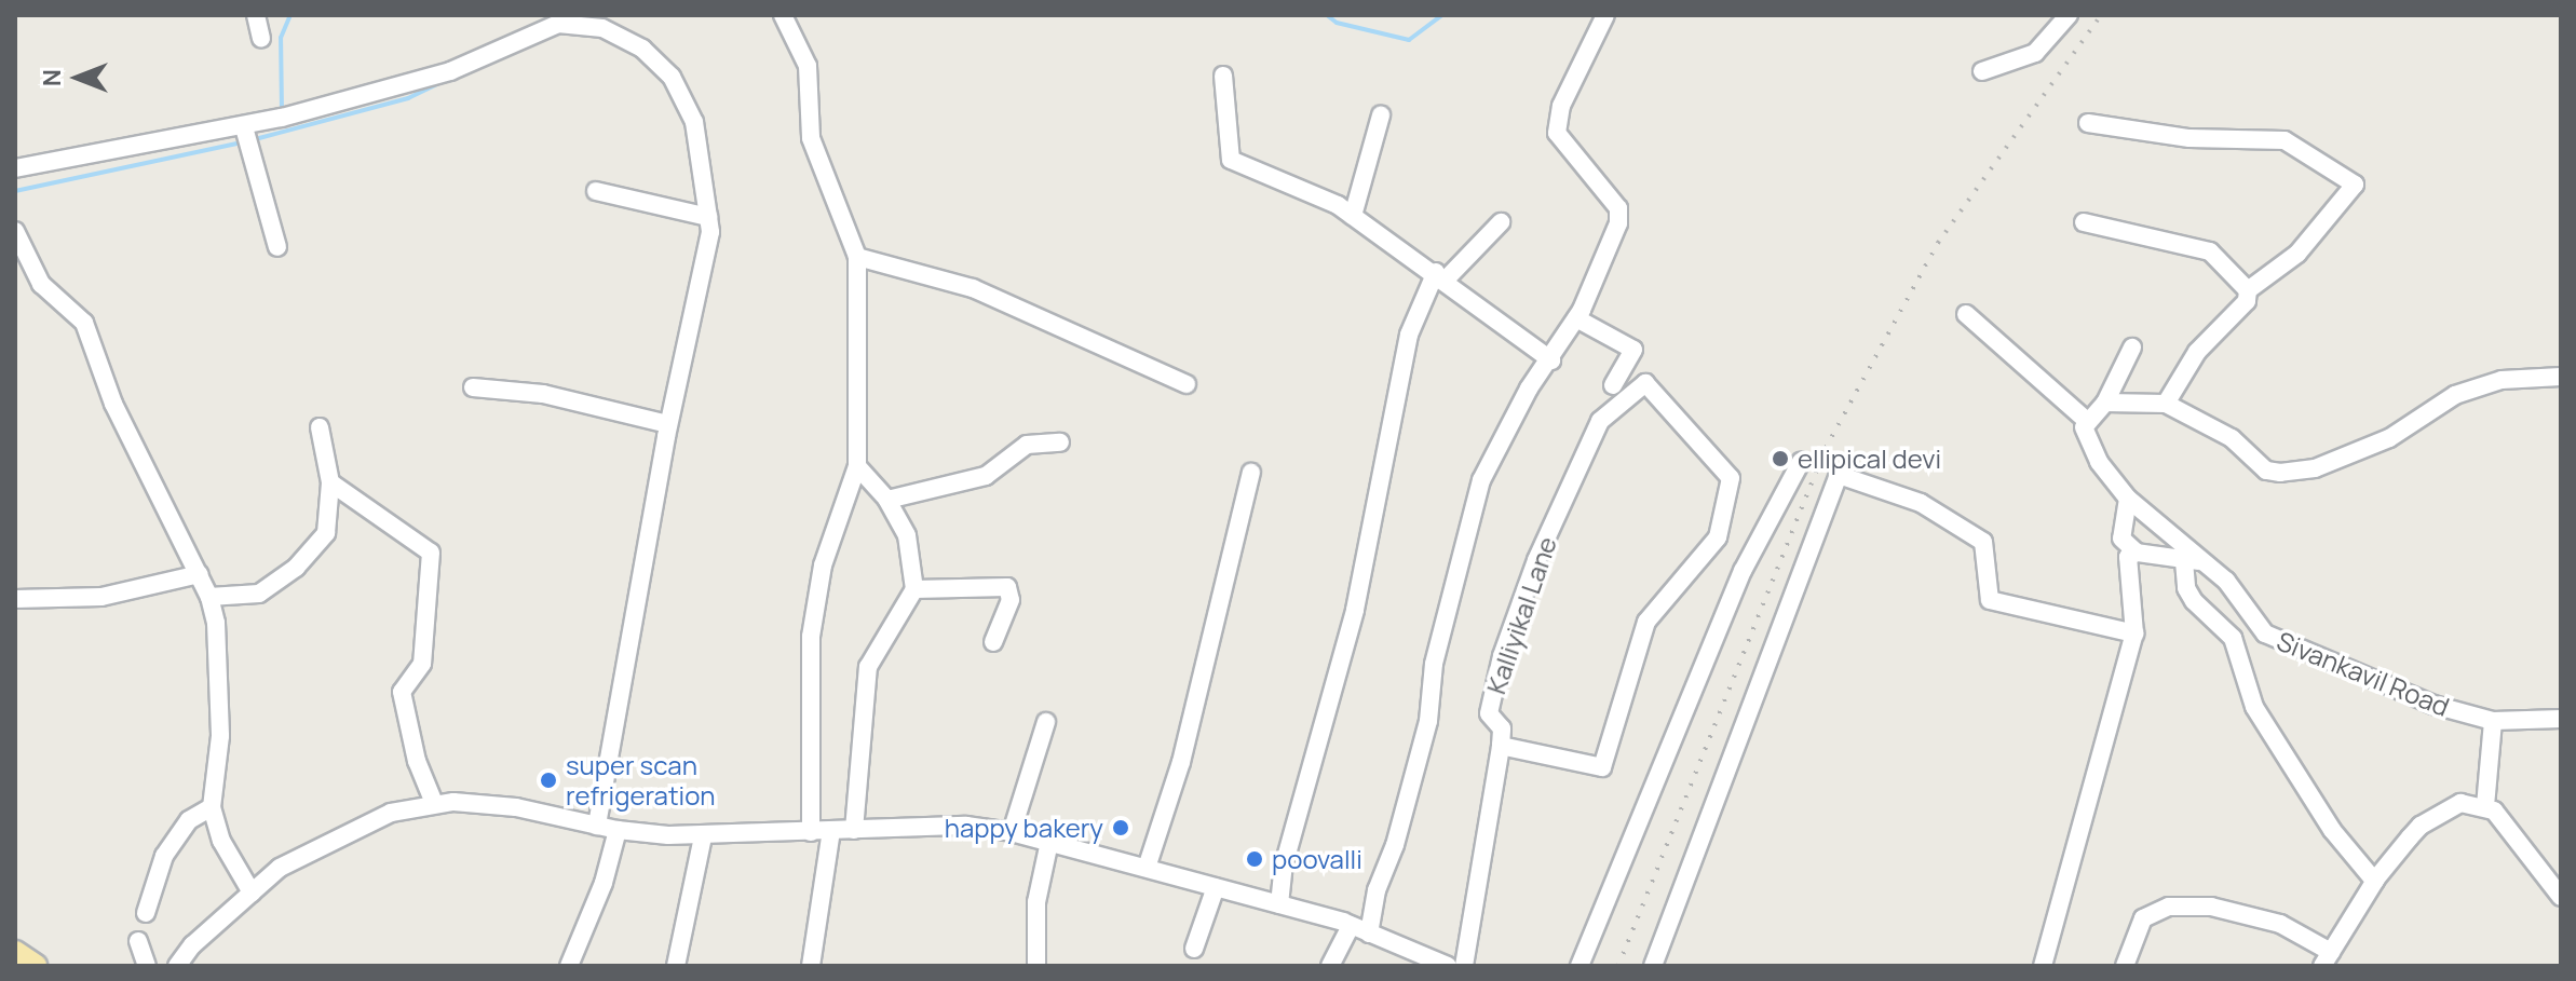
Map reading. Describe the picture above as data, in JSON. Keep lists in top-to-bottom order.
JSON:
{
  "streets": {
    "street": ["Kalliyikal Lane", "Sivankavil Road"]
  },
  "places": [
    "ellipical devi",
    "super scan refrigeration",
    "happy bakery",
    "poovalli"
  ],
  "north": "left"
}
